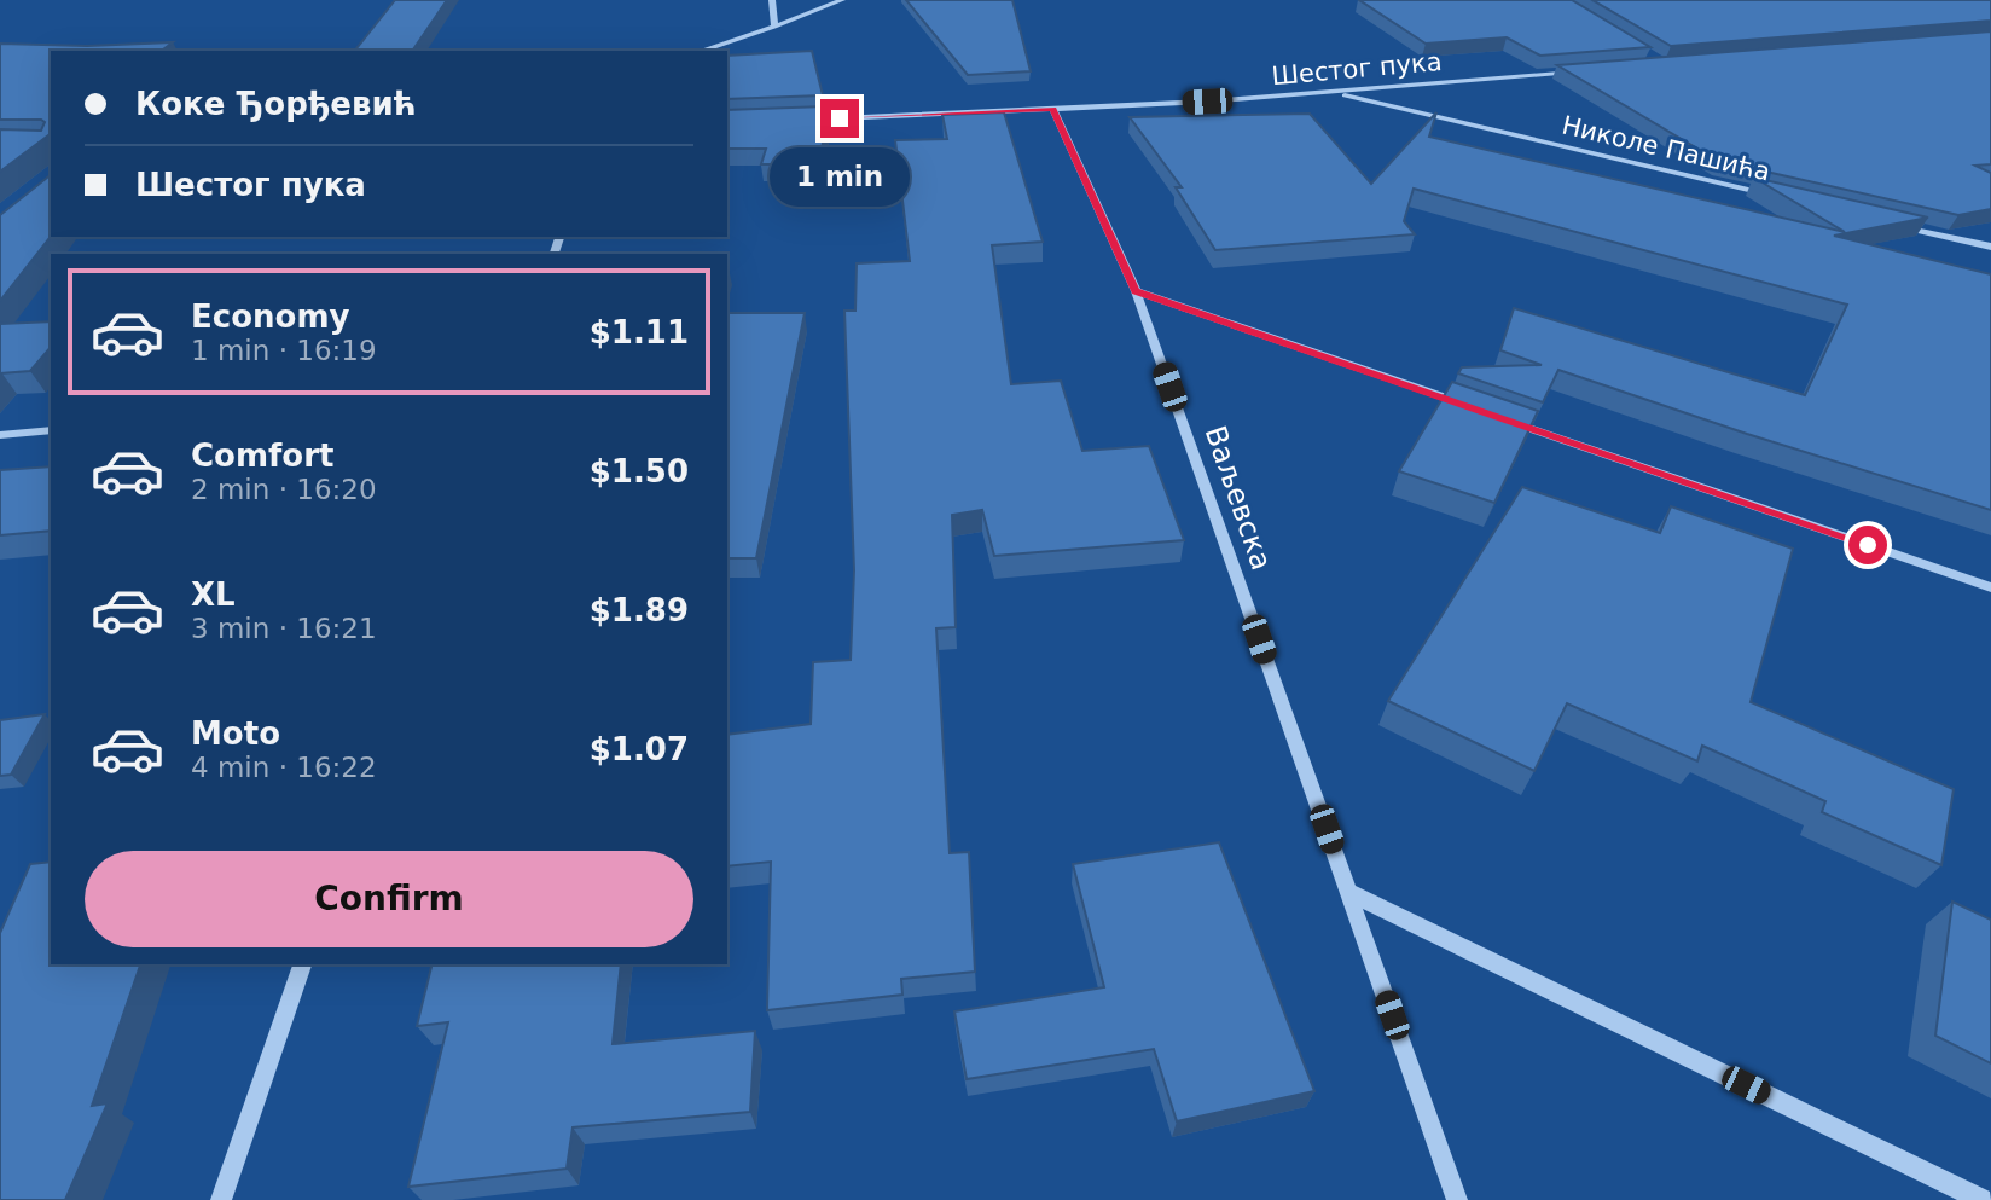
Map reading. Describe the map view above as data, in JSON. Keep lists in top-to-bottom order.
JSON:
{
  "streets": {
    "street": ["Шестог пука", "Николе Пашића", "Ваљевска"]
  },
  "crossings": [
    ["Шестог пука", "Николе Пашића"],
    ["Шестог пука", "Ваљевска"]
  ],
  "page": {
    "banner": ["Коке Ђорђевић", "Шестог пука"],
    "bubble": "1 min",
    "list": [
      {
        "name": "Economy",
        "note": "1 min · 16:19",
        "value": "$1.11"
      },
      {
        "name": "Comfort",
        "note": "2 min · 16:20",
        "value": "$1.50"
      },
      {
        "name": "XL",
        "note": "3 min · 16:21",
        "value": "$1.89"
      },
      {
        "name": "Moto",
        "note": "4 min · 16:22",
        "value": "$1.07"
      }
    ],
    "buttons": "Confirm"
  }
}
